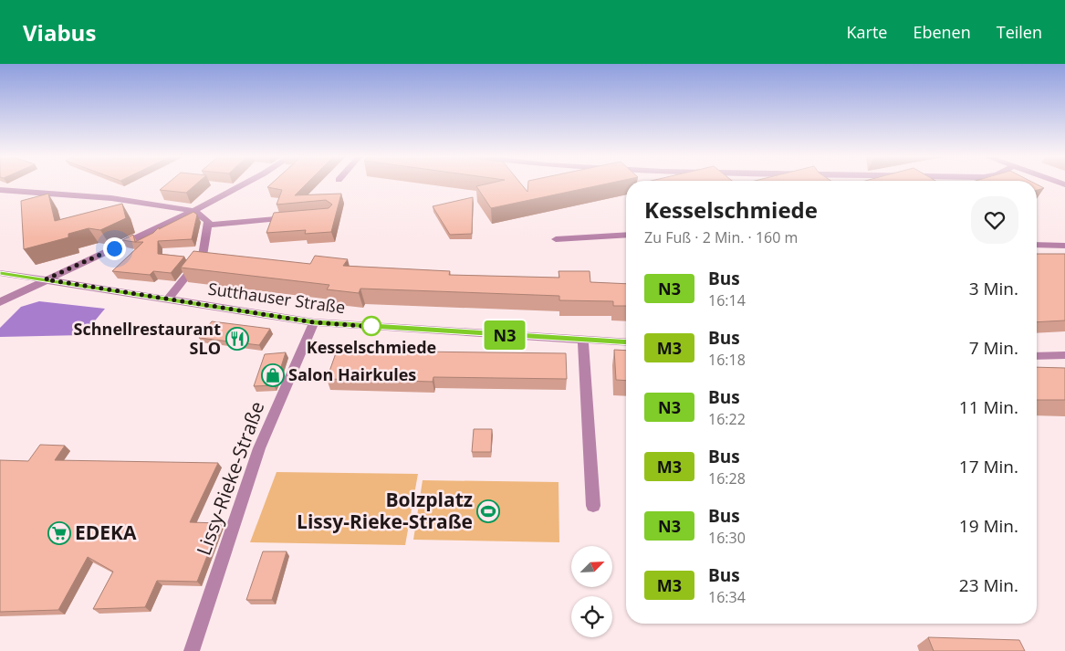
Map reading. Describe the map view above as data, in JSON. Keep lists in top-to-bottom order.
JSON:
{
  "streets": {
    "street": ["Sutthauser Straße", "Lissy-Rieke-Straße"]
  },
  "crossings": [
    ["Sutthauser Straße", "Lissy-Rieke-Straße"]
  ],
  "places": {
    "other": ["Kesselschmiede"],
    "restaurant": ["Schnellrestaurant SLO"],
    "shop": ["Salon Hairkules"],
    "sports": ["Bolzplatz Lissy-Rieke-Straße"],
    "supermarket": ["EDEKA"]
  },
  "lines": ["bus line N3"],
  "north": "top right",
  "page": {
    "header": "Viabus",
    "nav": ["Karte", "Ebenen", "Teilen"],
    "on_map": "N3",
    "heading": ["Kesselschmiede", "Zu Fuß · 2 Min. · 160 m"],
    "list": [
      {
        "mark": "N3",
        "name": "Bus",
        "note": "16:14",
        "value": "3 Min."
      },
      {
        "mark": "M3",
        "name": "Bus",
        "note": "16:18",
        "value": "7 Min."
      },
      {
        "mark": "N3",
        "name": "Bus",
        "note": "16:22",
        "value": "11 Min."
      },
      {
        "mark": "M3",
        "name": "Bus",
        "note": "16:28",
        "value": "17 Min."
      },
      {
        "mark": "N3",
        "name": "Bus",
        "note": "16:30",
        "value": "19 Min."
      },
      {
        "mark": "M3",
        "name": "Bus",
        "note": "16:34",
        "value": "23 Min."
      }
    ]
  }
}
